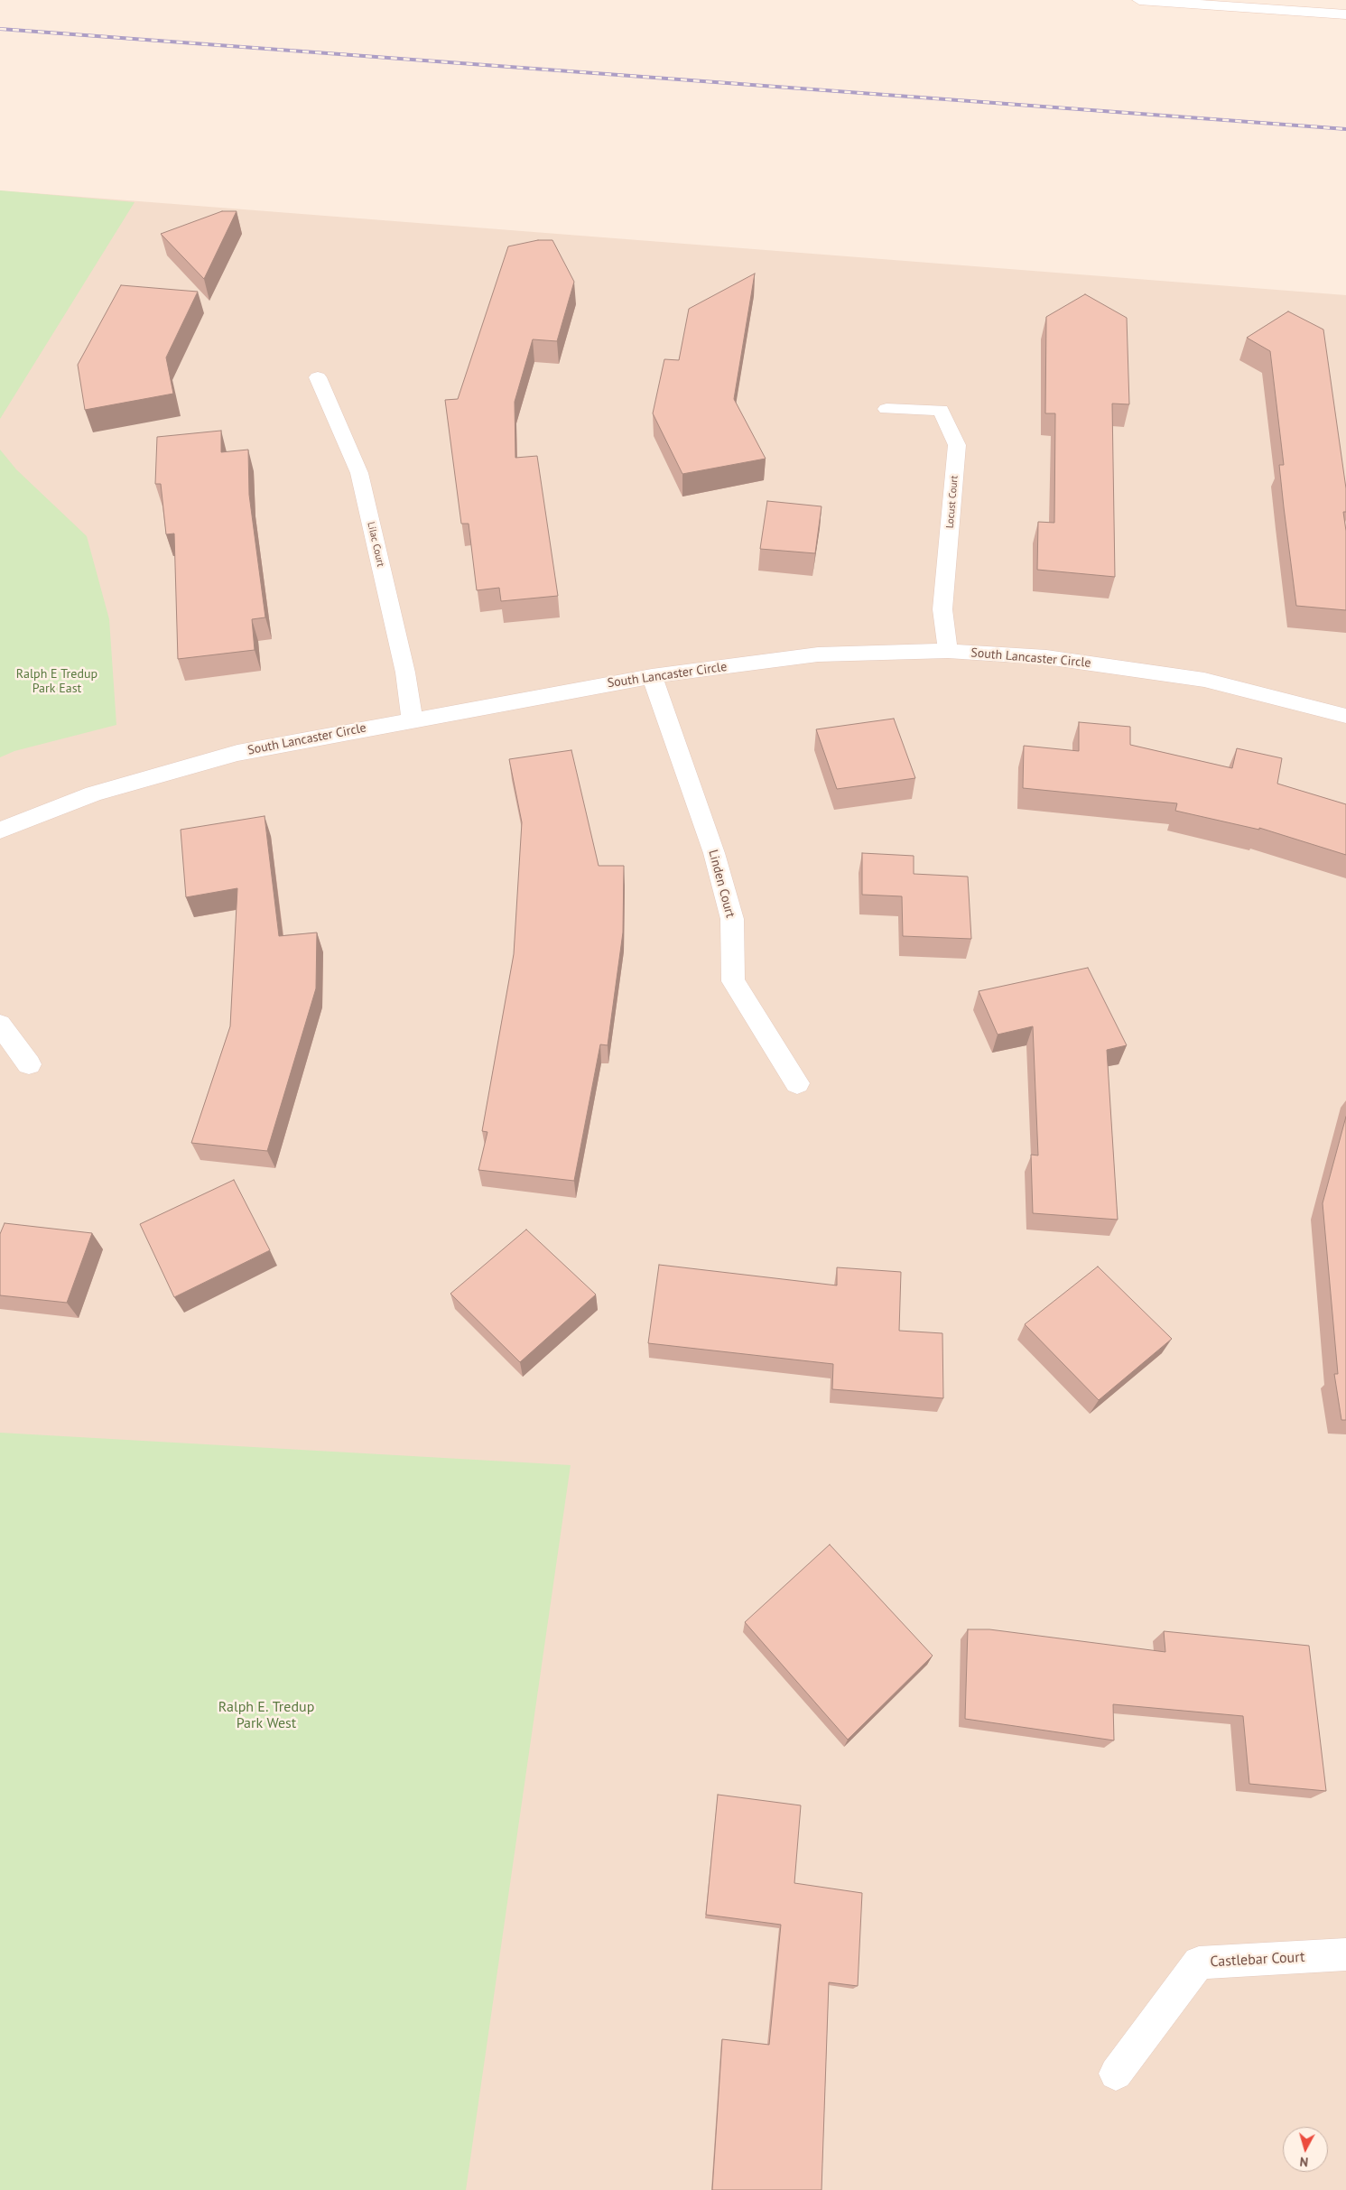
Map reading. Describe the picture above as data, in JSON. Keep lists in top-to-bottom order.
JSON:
{
  "streets": {
    "street": [
      "Locust Court",
      "Lilac Court",
      "South Lancaster Circle",
      "Linden Court",
      "Castlebar Court"
    ]
  },
  "crossings": [
    ["Locust Court", "South Lancaster Circle"],
    ["Lilac Court", "South Lancaster Circle"],
    ["South Lancaster Circle", "Linden Court"]
  ],
  "parks": ["Ralph E Tredup Park East", "Ralph E. Tredup Park West"],
  "north": "bottom"
}
